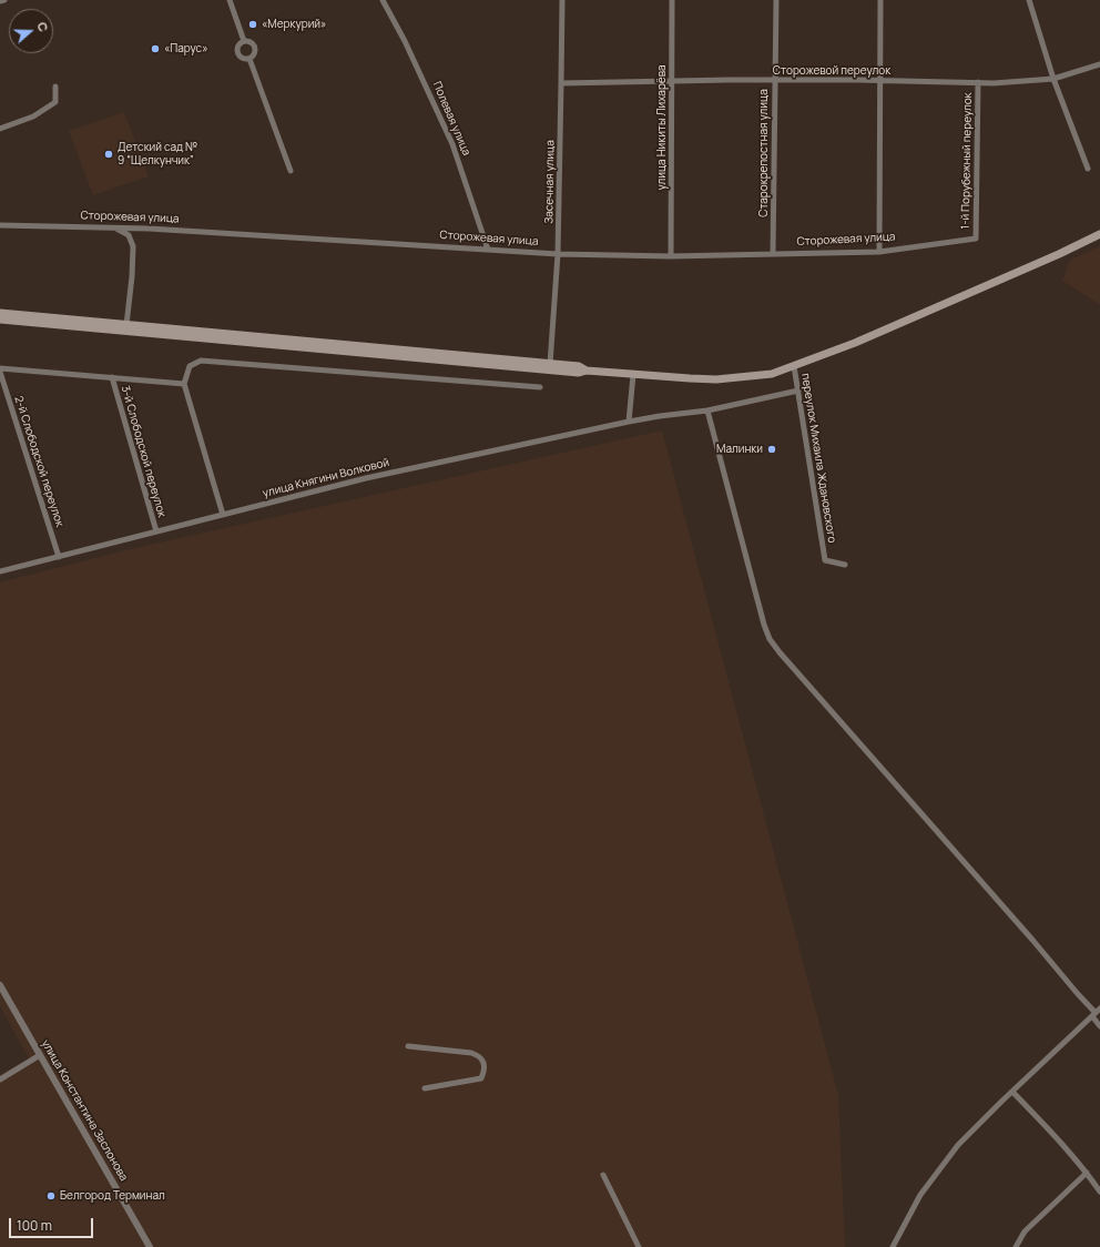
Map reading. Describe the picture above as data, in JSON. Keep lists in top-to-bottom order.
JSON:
{
  "streets": {
    "street": [
      "Сторожевой переулок",
      "Полевая улица",
      "улица Никиты Лихарёва",
      "Старокрепостная улица",
      "1-й Порубежный переулок",
      "Засечная улица",
      "Сторожевая улица",
      "3-й Слободской переулок",
      "переулок Михаила Ждановского",
      "2-й Слободской переулок",
      "улица Княгини Волковой",
      "улица Константина Заслонова"
    ]
  },
  "crossings": [
    ["Сторожевой переулок", "улица Никиты Лихарёва"],
    ["Сторожевой переулок", "Старокрепостная улица"],
    ["Сторожевой переулок", "1-й Порубежный переулок"],
    ["Сторожевой переулок", "Засечная улица"],
    ["Полевая улица", "Сторожевая улица"],
    ["улица Никиты Лихарёва", "Сторожевая улица"],
    ["Старокрепостная улица", "Сторожевая улица"],
    ["1-й Порубежный переулок", "Сторожевая улица"],
    ["Засечная улица", "Сторожевая улица"],
    ["3-й Слободской переулок", "улица Княгини Волковой"],
    ["переулок Михаила Ждановского", "улица Княгини Волковой"],
    ["2-й Слободской переулок", "улица Княгини Волковой"]
  ],
  "places": [
    "«Меркурий»",
    "«Парус»",
    "Детский сад № 9 “Щелкунчик”",
    "Малинки",
    "Белгород Терминал"
  ],
  "scale_bar": "100 m",
  "north": "right"
}
